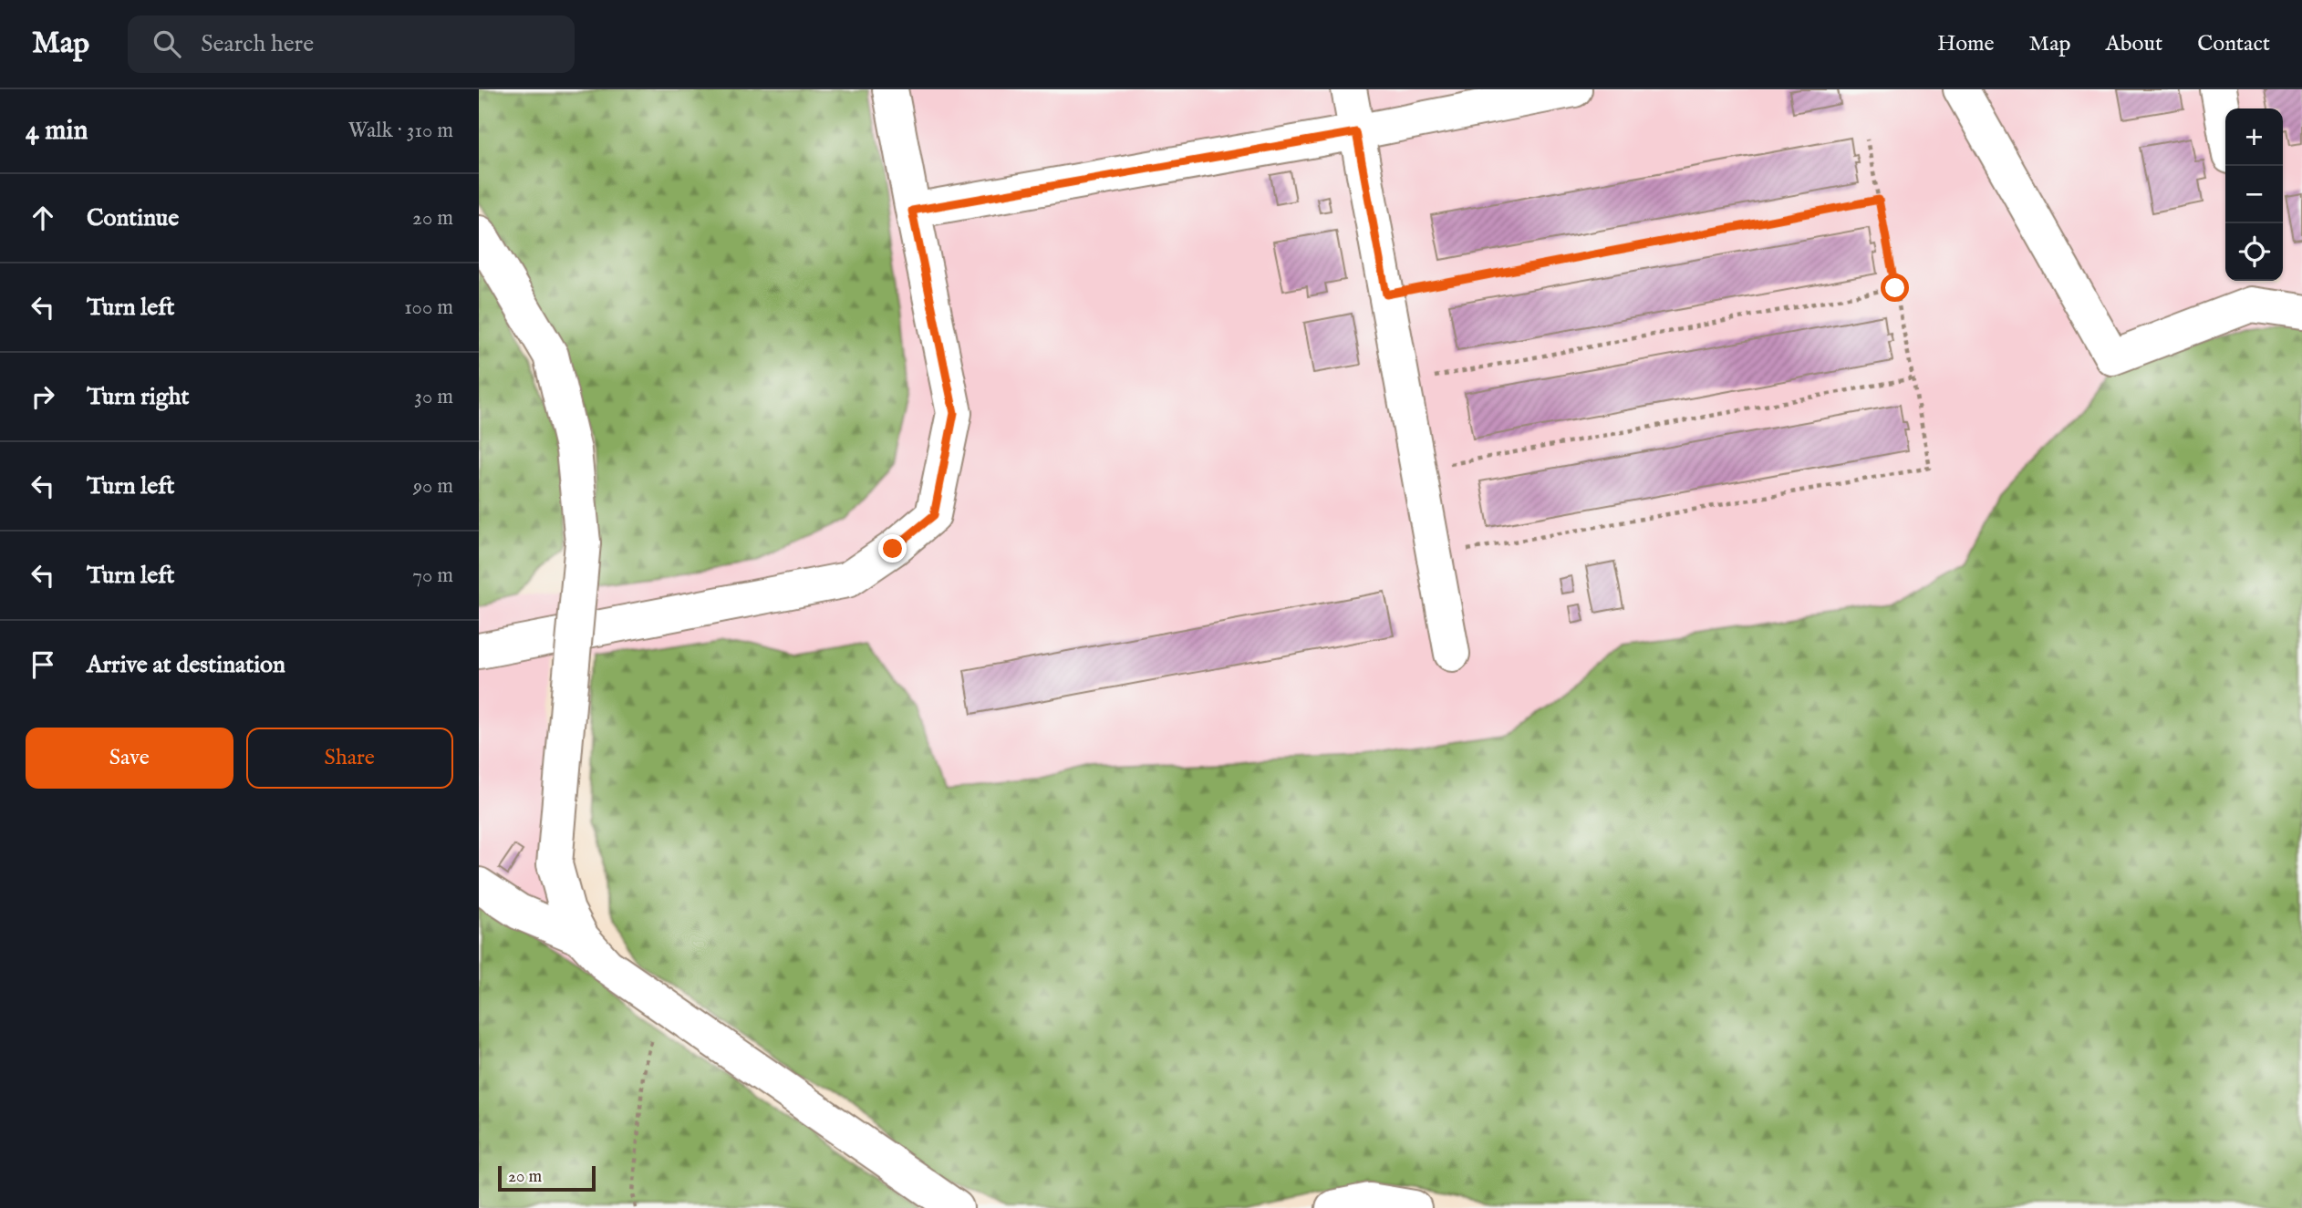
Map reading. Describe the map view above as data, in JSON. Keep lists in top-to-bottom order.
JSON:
{
  "scale_bar": "20 m",
  "page": {
    "header": "Map",
    "search": "Search here",
    "nav": [
      "Home",
      "Map",
      "About",
      "Contact"
    ],
    "heading": ["4 min", "Walk · 310 m"],
    "map_buttons": ["+", "−"],
    "list": [
      ["Continue", "20 m"],
      ["Turn left", "100 m"],
      ["Turn right", "30 m"],
      ["Turn left", "90 m"],
      ["Turn left", "70 m"],
      "Arrive at destination"
    ],
    "buttons": ["Save", "Share"],
    "scale": "20 m"
  }
}
